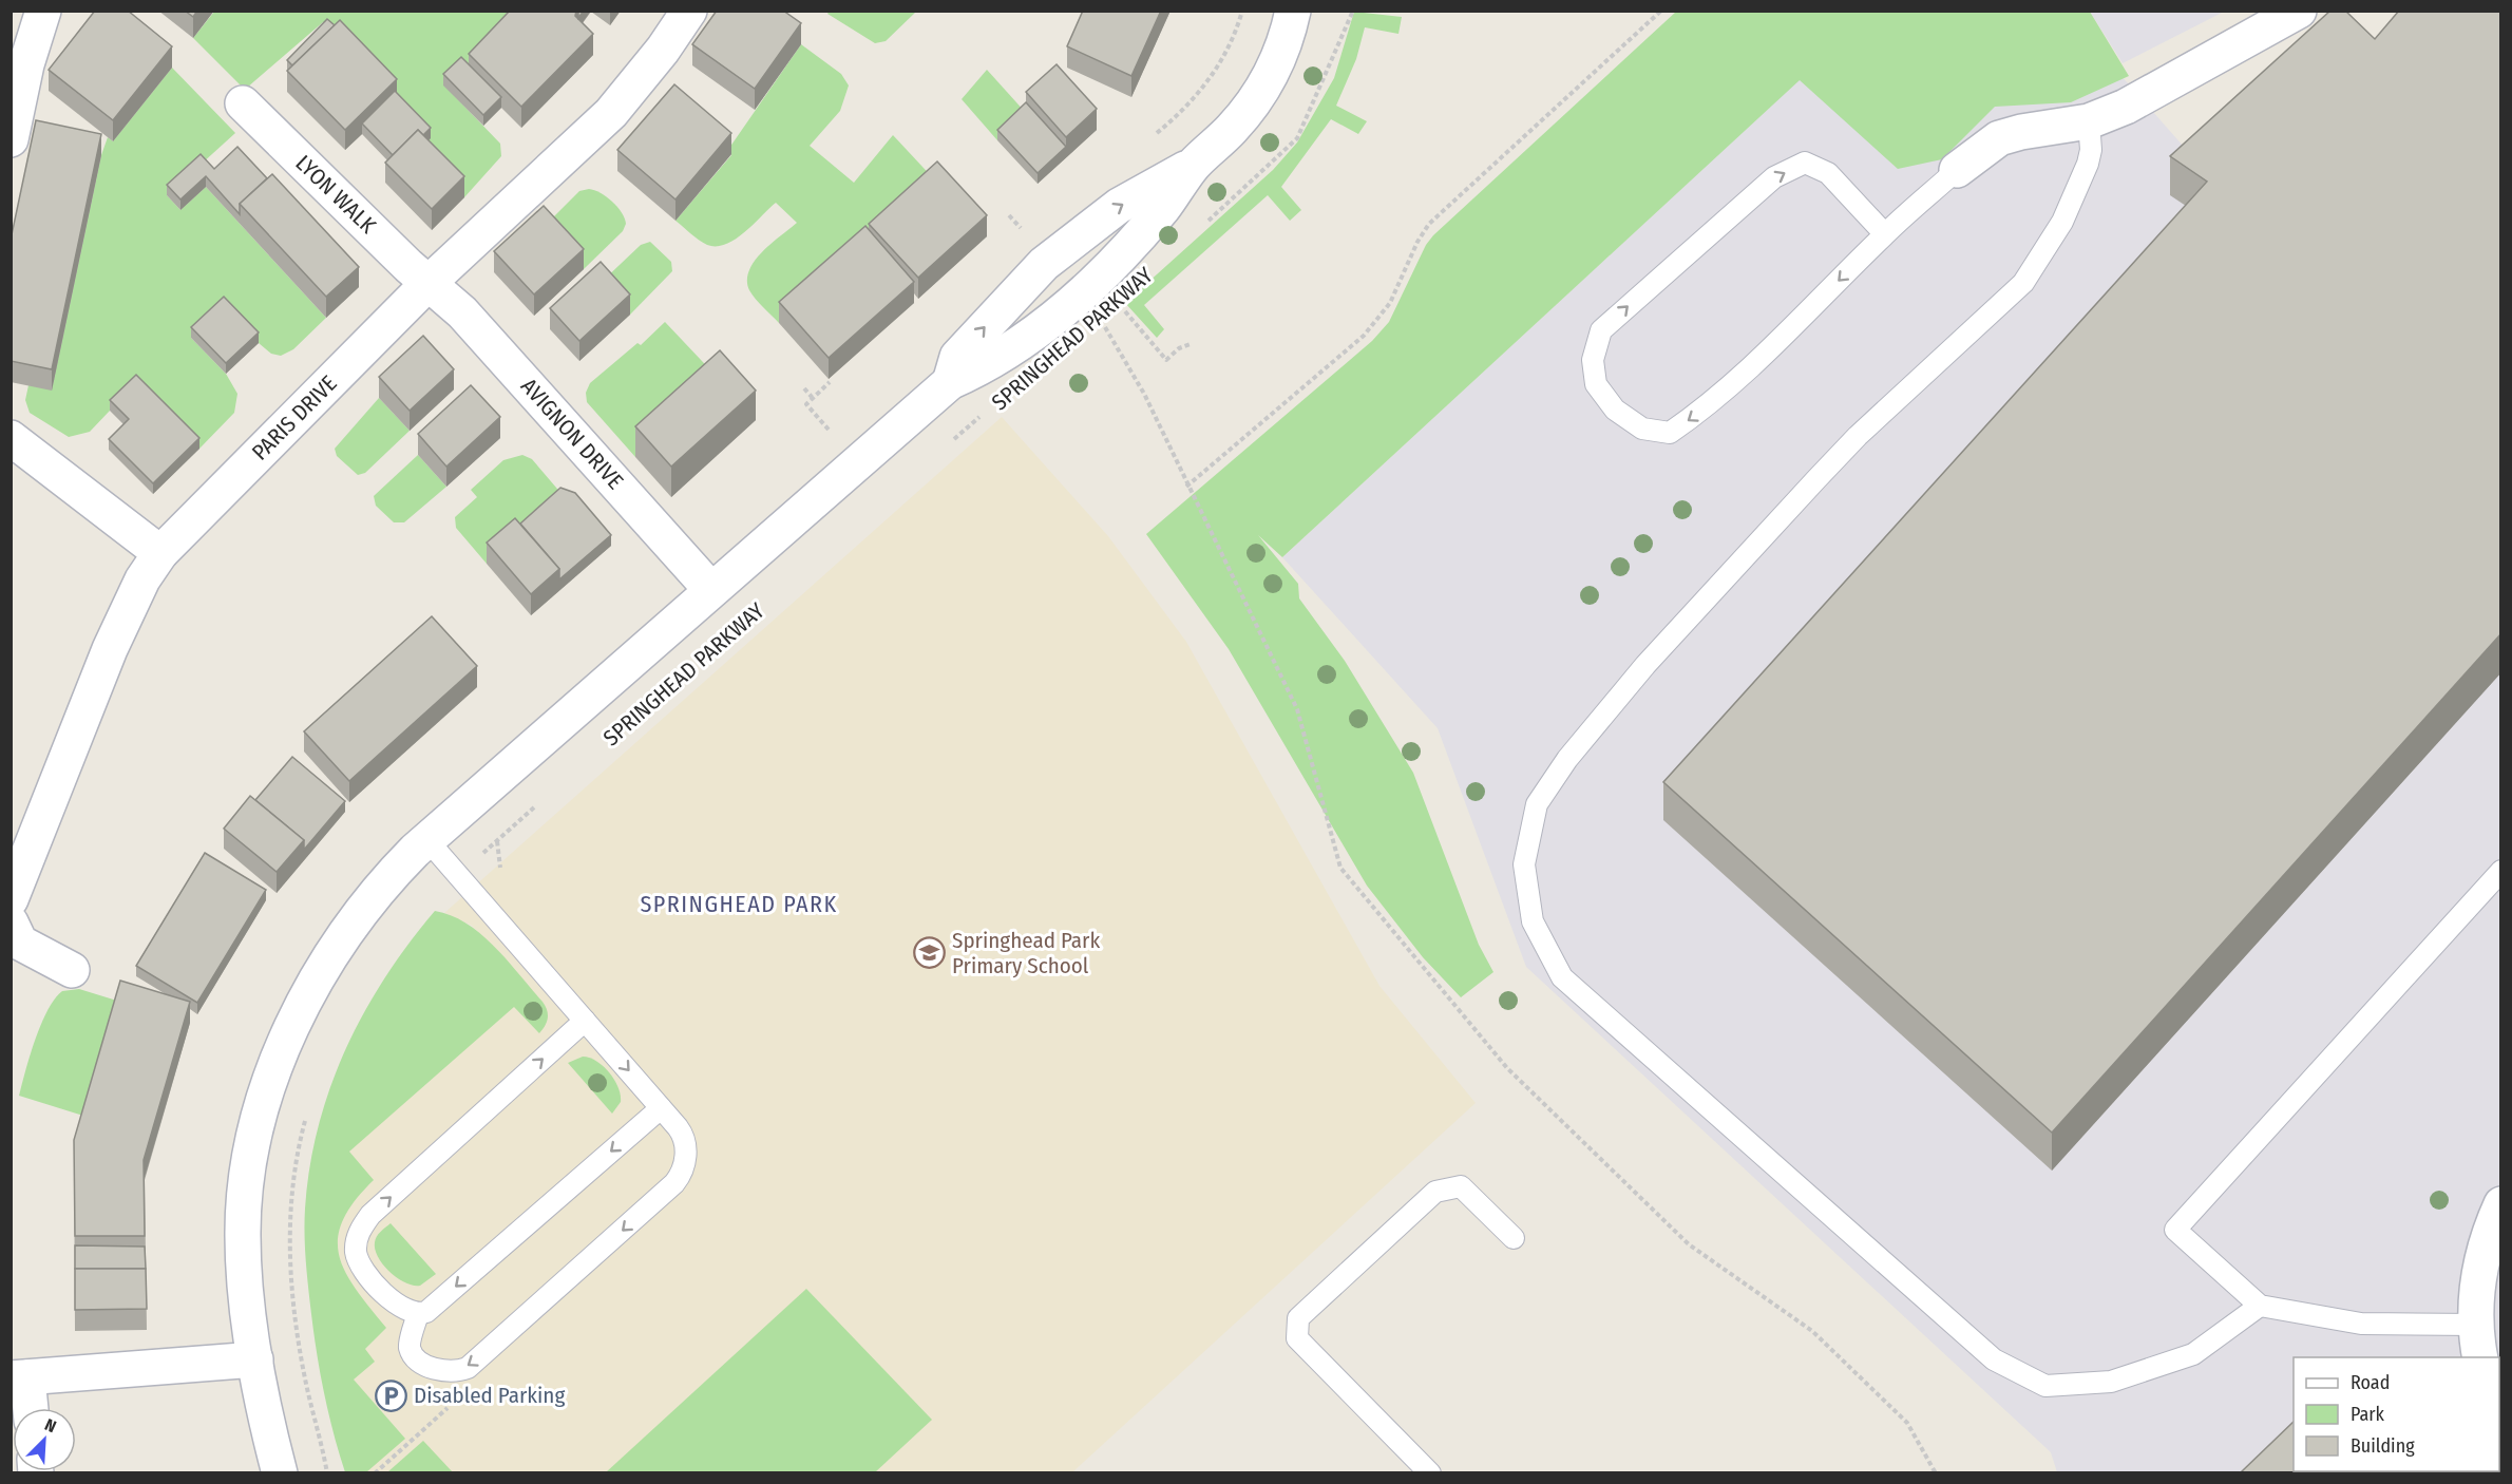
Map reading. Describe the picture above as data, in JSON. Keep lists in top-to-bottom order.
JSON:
{
  "streets": {
    "street": [
      "LYON WALK",
      "SPRINGHEAD PARKWAY",
      "PARIS DRIVE",
      "AVIGNON DRIVE"
    ]
  },
  "crossings": [
    ["LYON WALK", "PARIS DRIVE"],
    ["LYON WALK", "AVIGNON DRIVE"],
    ["SPRINGHEAD PARKWAY", "AVIGNON DRIVE"],
    ["PARIS DRIVE", "AVIGNON DRIVE"]
  ],
  "districts": ["SPRINGHEAD PARK"],
  "places": {
    "school or university": ["Springhead Park Primary School"],
    "parking": ["Disabled Parking"]
  },
  "legend": ["Road", "Park", "Building"],
  "north": "top right"
}
